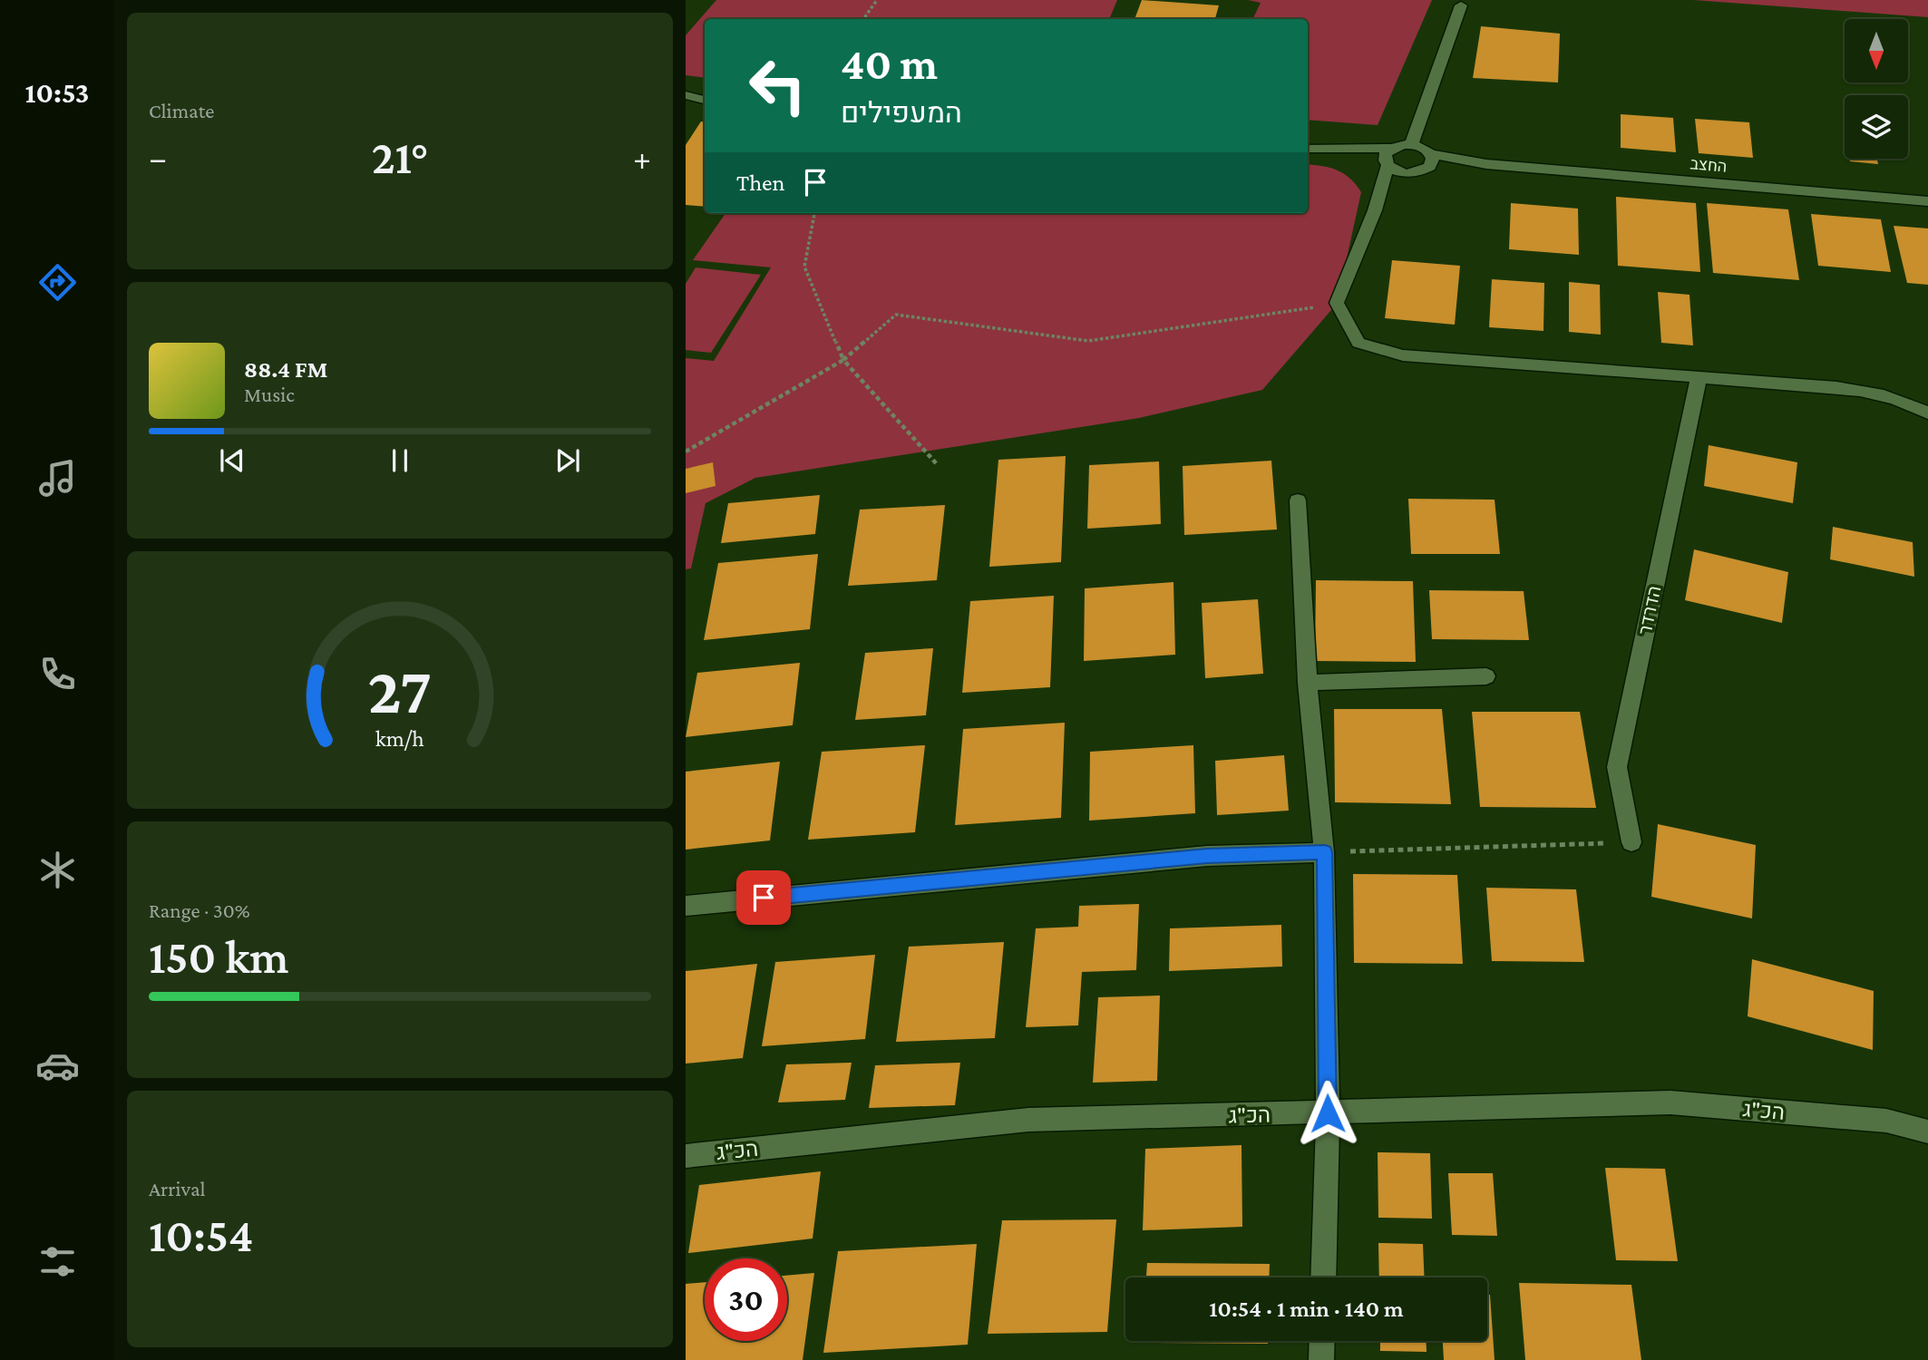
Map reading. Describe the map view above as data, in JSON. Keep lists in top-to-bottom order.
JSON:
{
  "streets": {
    "street": ["החצב", "הדרדר", "הכ\"ג"]
  },
  "north": "bottom",
  "page": {
    "tabs": "10:53",
    "tile": [
      "Climate",
      ["Range · 30%", "150 km"],
      ["Arrival", "10:54"]
    ],
    "turn": ["40 m", "המעפילים"],
    "heat": ["−", "21°", "+"],
    "then": "Then",
    "song": ["88.4 FM", "Music"],
    "limit": "30",
    "trip": "10:54 · 1 min · 140 m",
    "gauge": ["27", "km/h"]
  }
}
